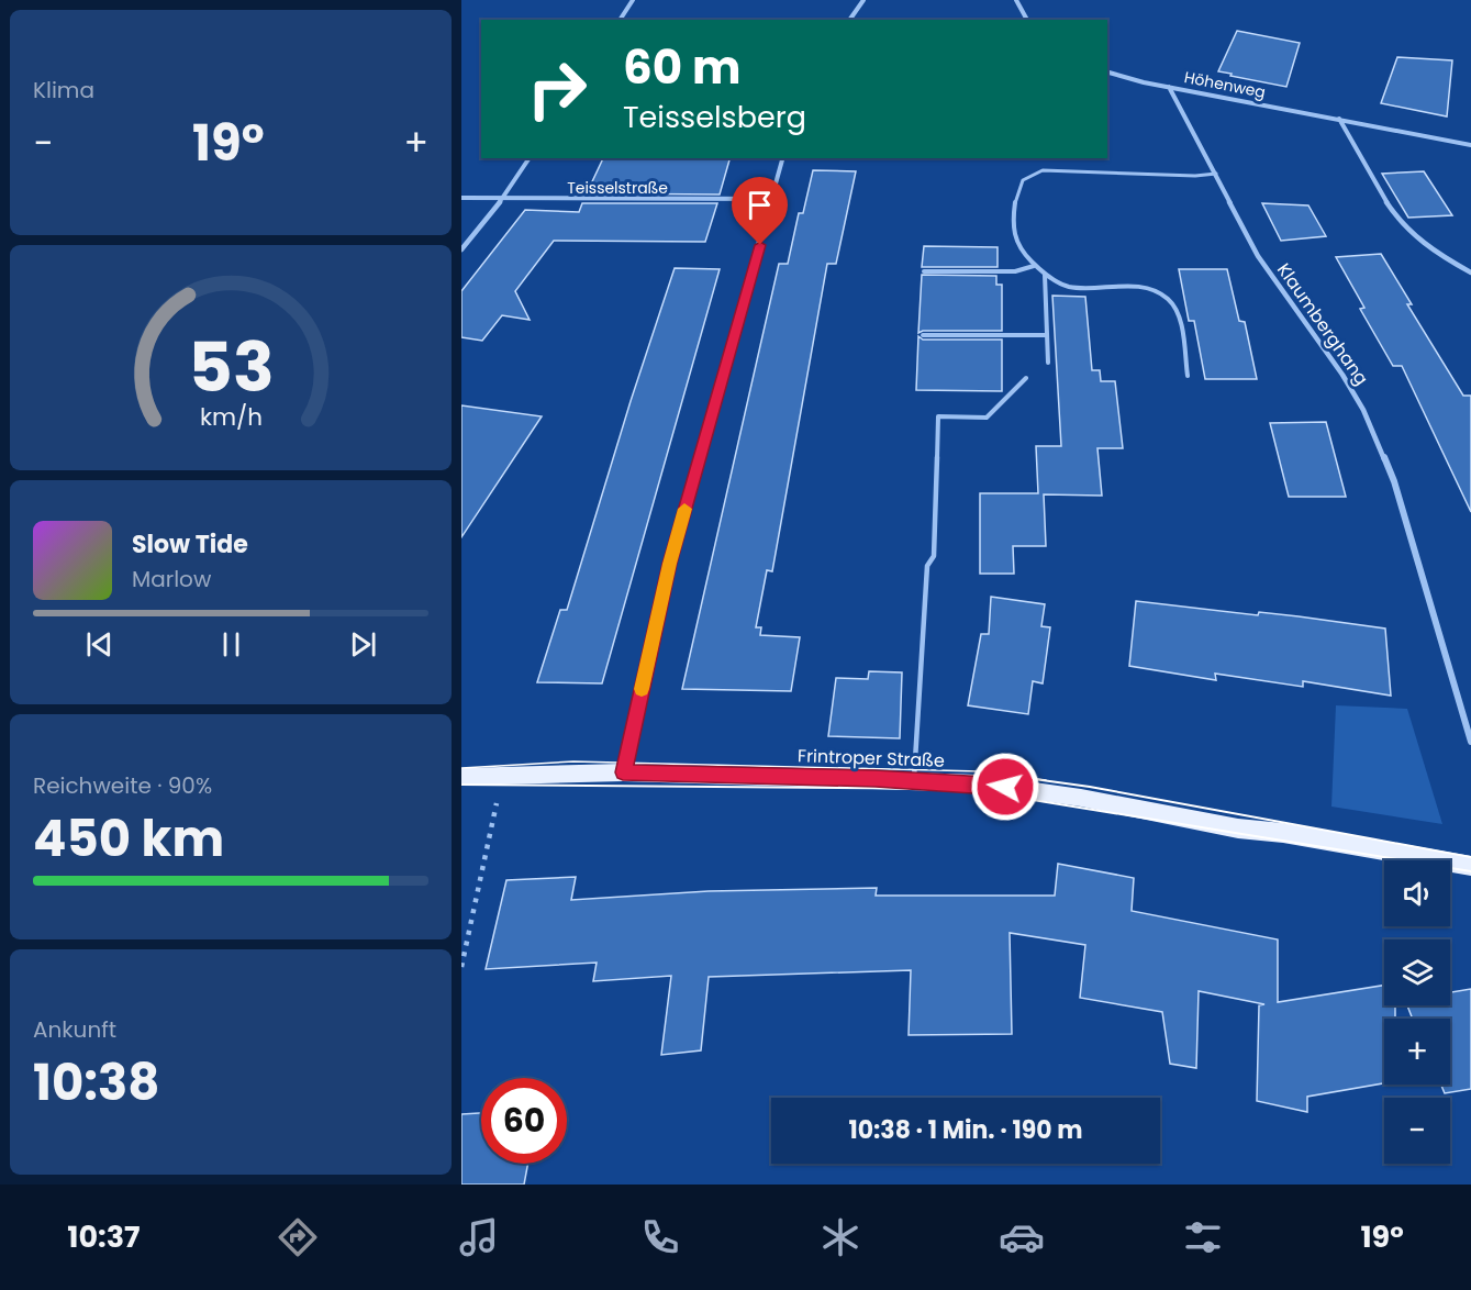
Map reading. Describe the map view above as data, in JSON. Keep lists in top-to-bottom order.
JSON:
{
  "streets": {
    "main road": ["Frintroper Straße"],
    "street": ["Höhenweg", "Teisselstraße", "Klaumberghang"]
  },
  "crossings": [
    ["Höhenweg", "Klaumberghang"]
  ],
  "page": {
    "tile": [
      "Klima",
      ["Reichweite · 90%", "450 km"],
      ["Ankunft", "10:38"]
    ],
    "turn": ["60 m", "Teisselsberg"],
    "heat": ["−", "19°", "+"],
    "song": ["Slow Tide", "Marlow"],
    "map_buttons": ["+", "−"],
    "limit": "60",
    "trip": "10:38 · 1 Min. · 190 m",
    "tabs": ["10:37", "19°"],
    "gauge": ["53", "km/h"]
  }
}
